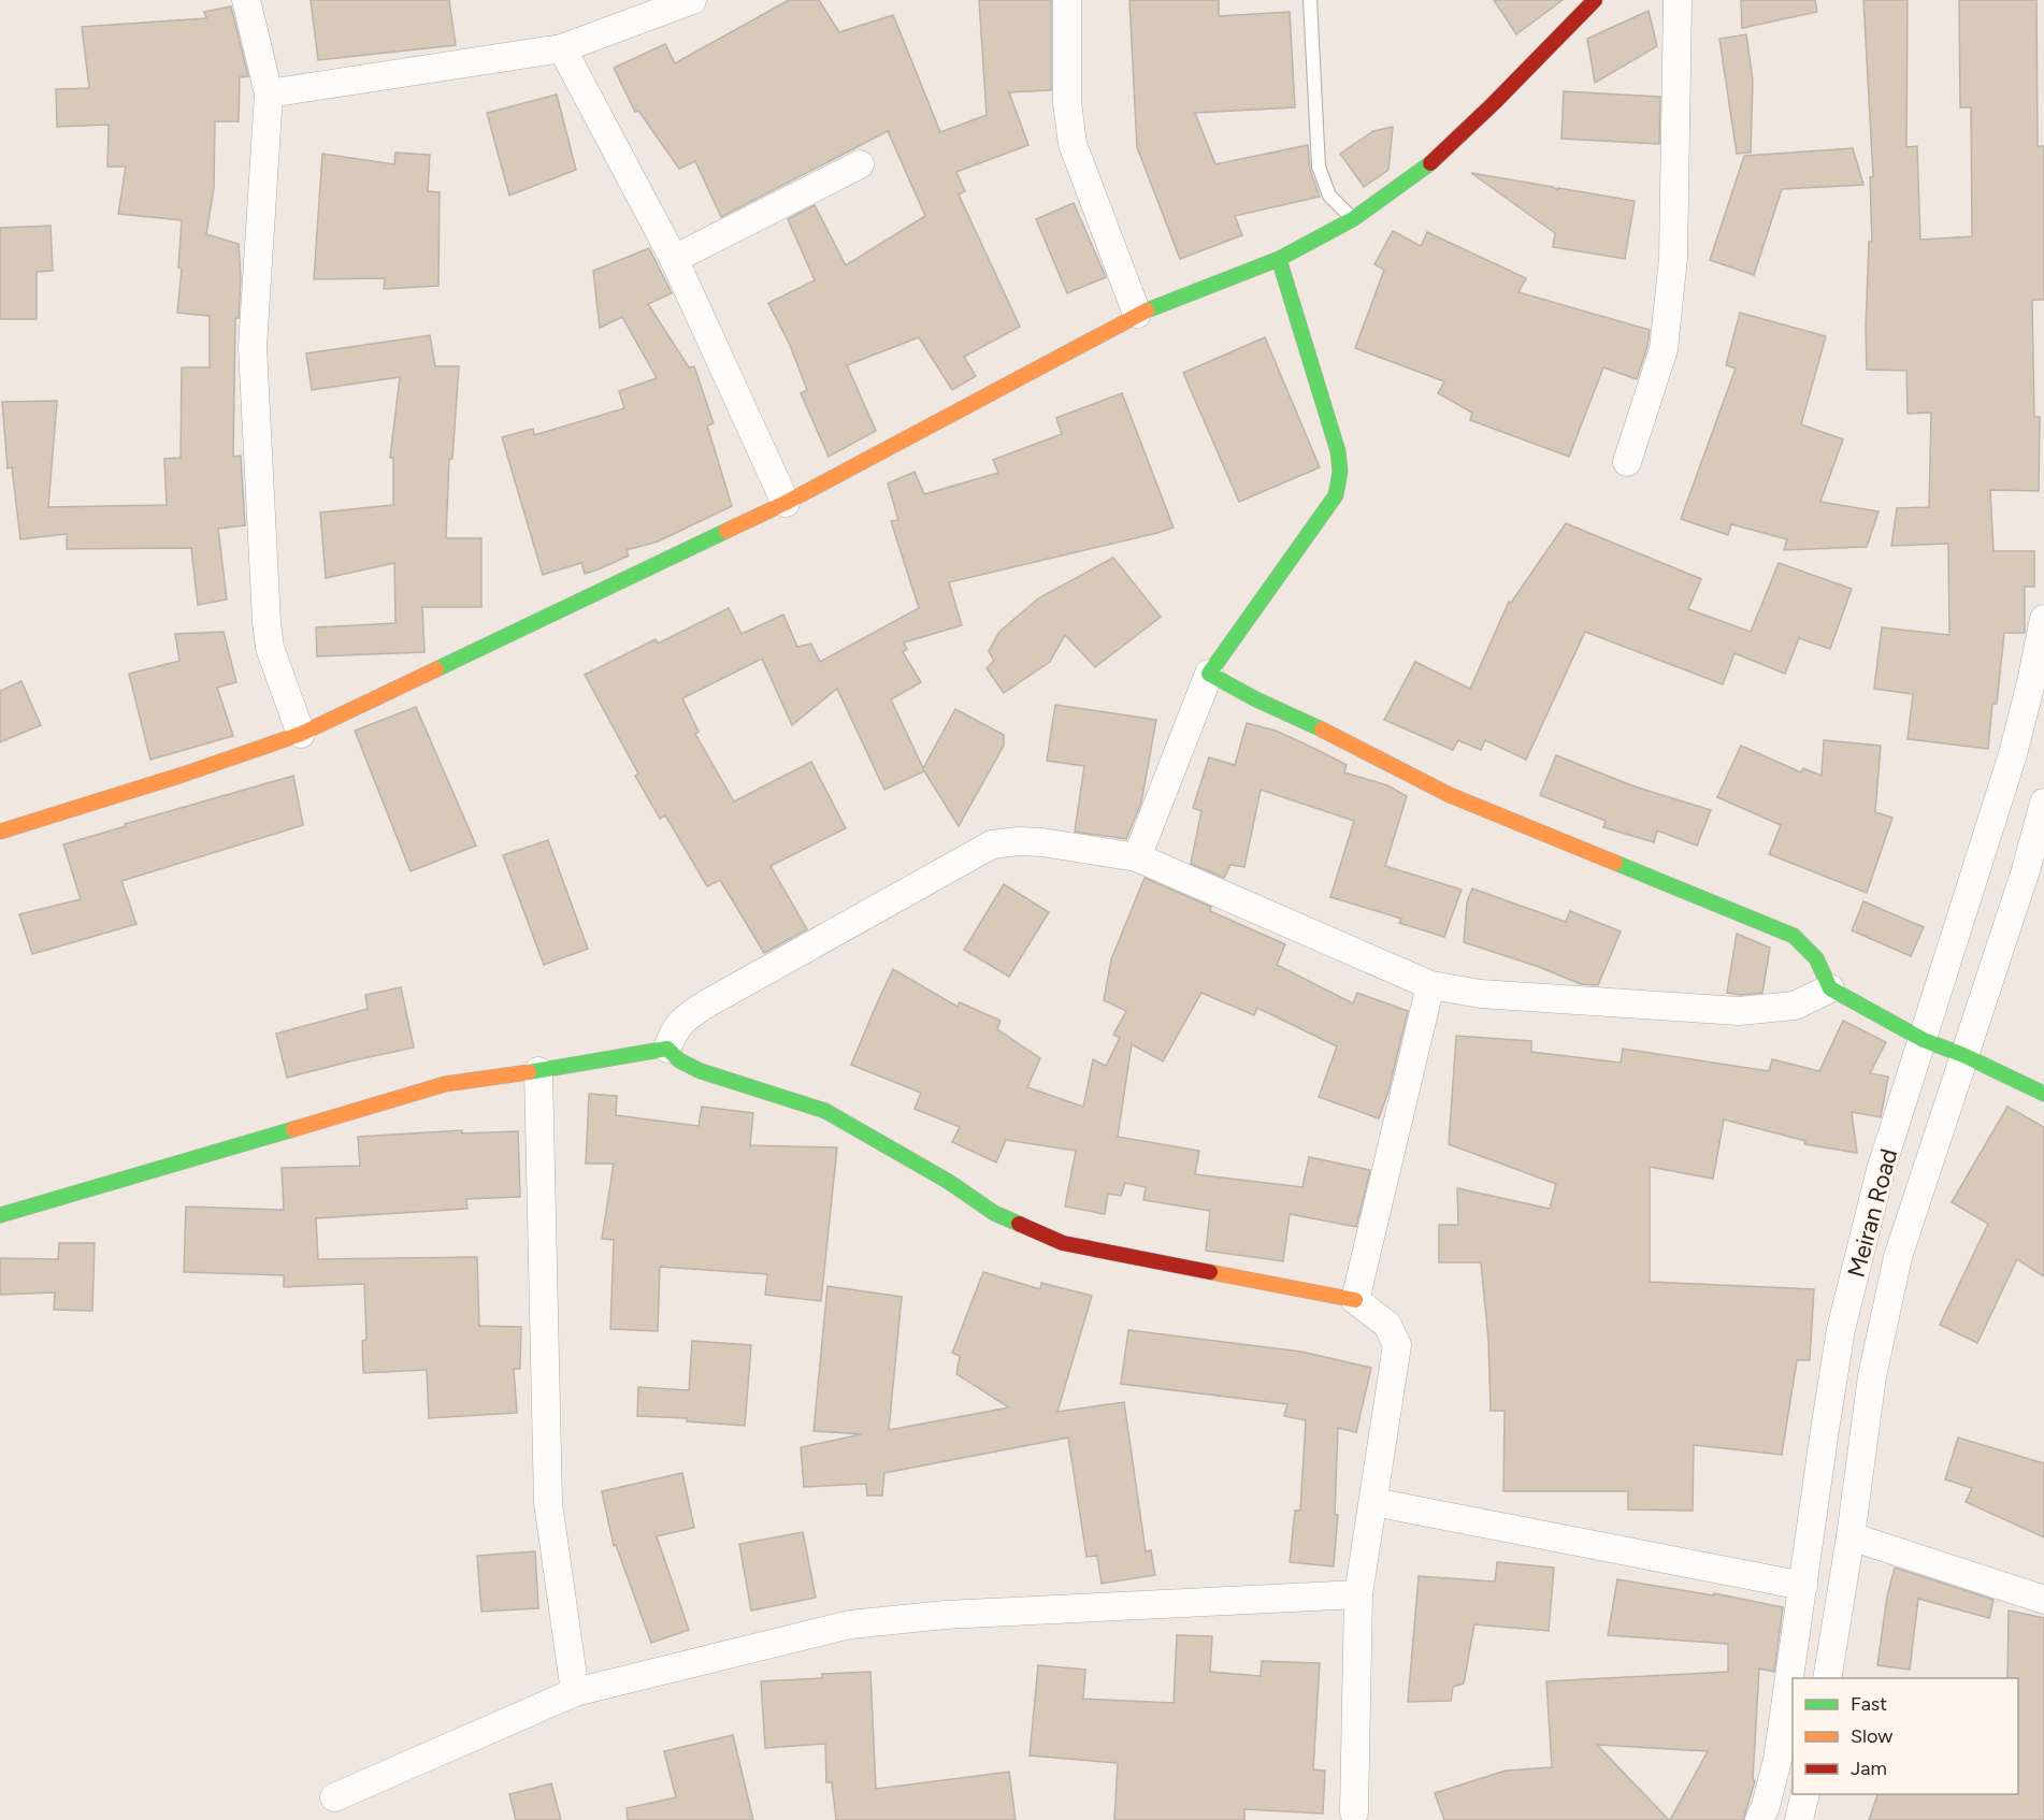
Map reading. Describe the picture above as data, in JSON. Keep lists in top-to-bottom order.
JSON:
{
  "streets": {
    "street": ["Meiran Road"]
  },
  "legend": ["Fast", "Slow", "Jam"]
}
